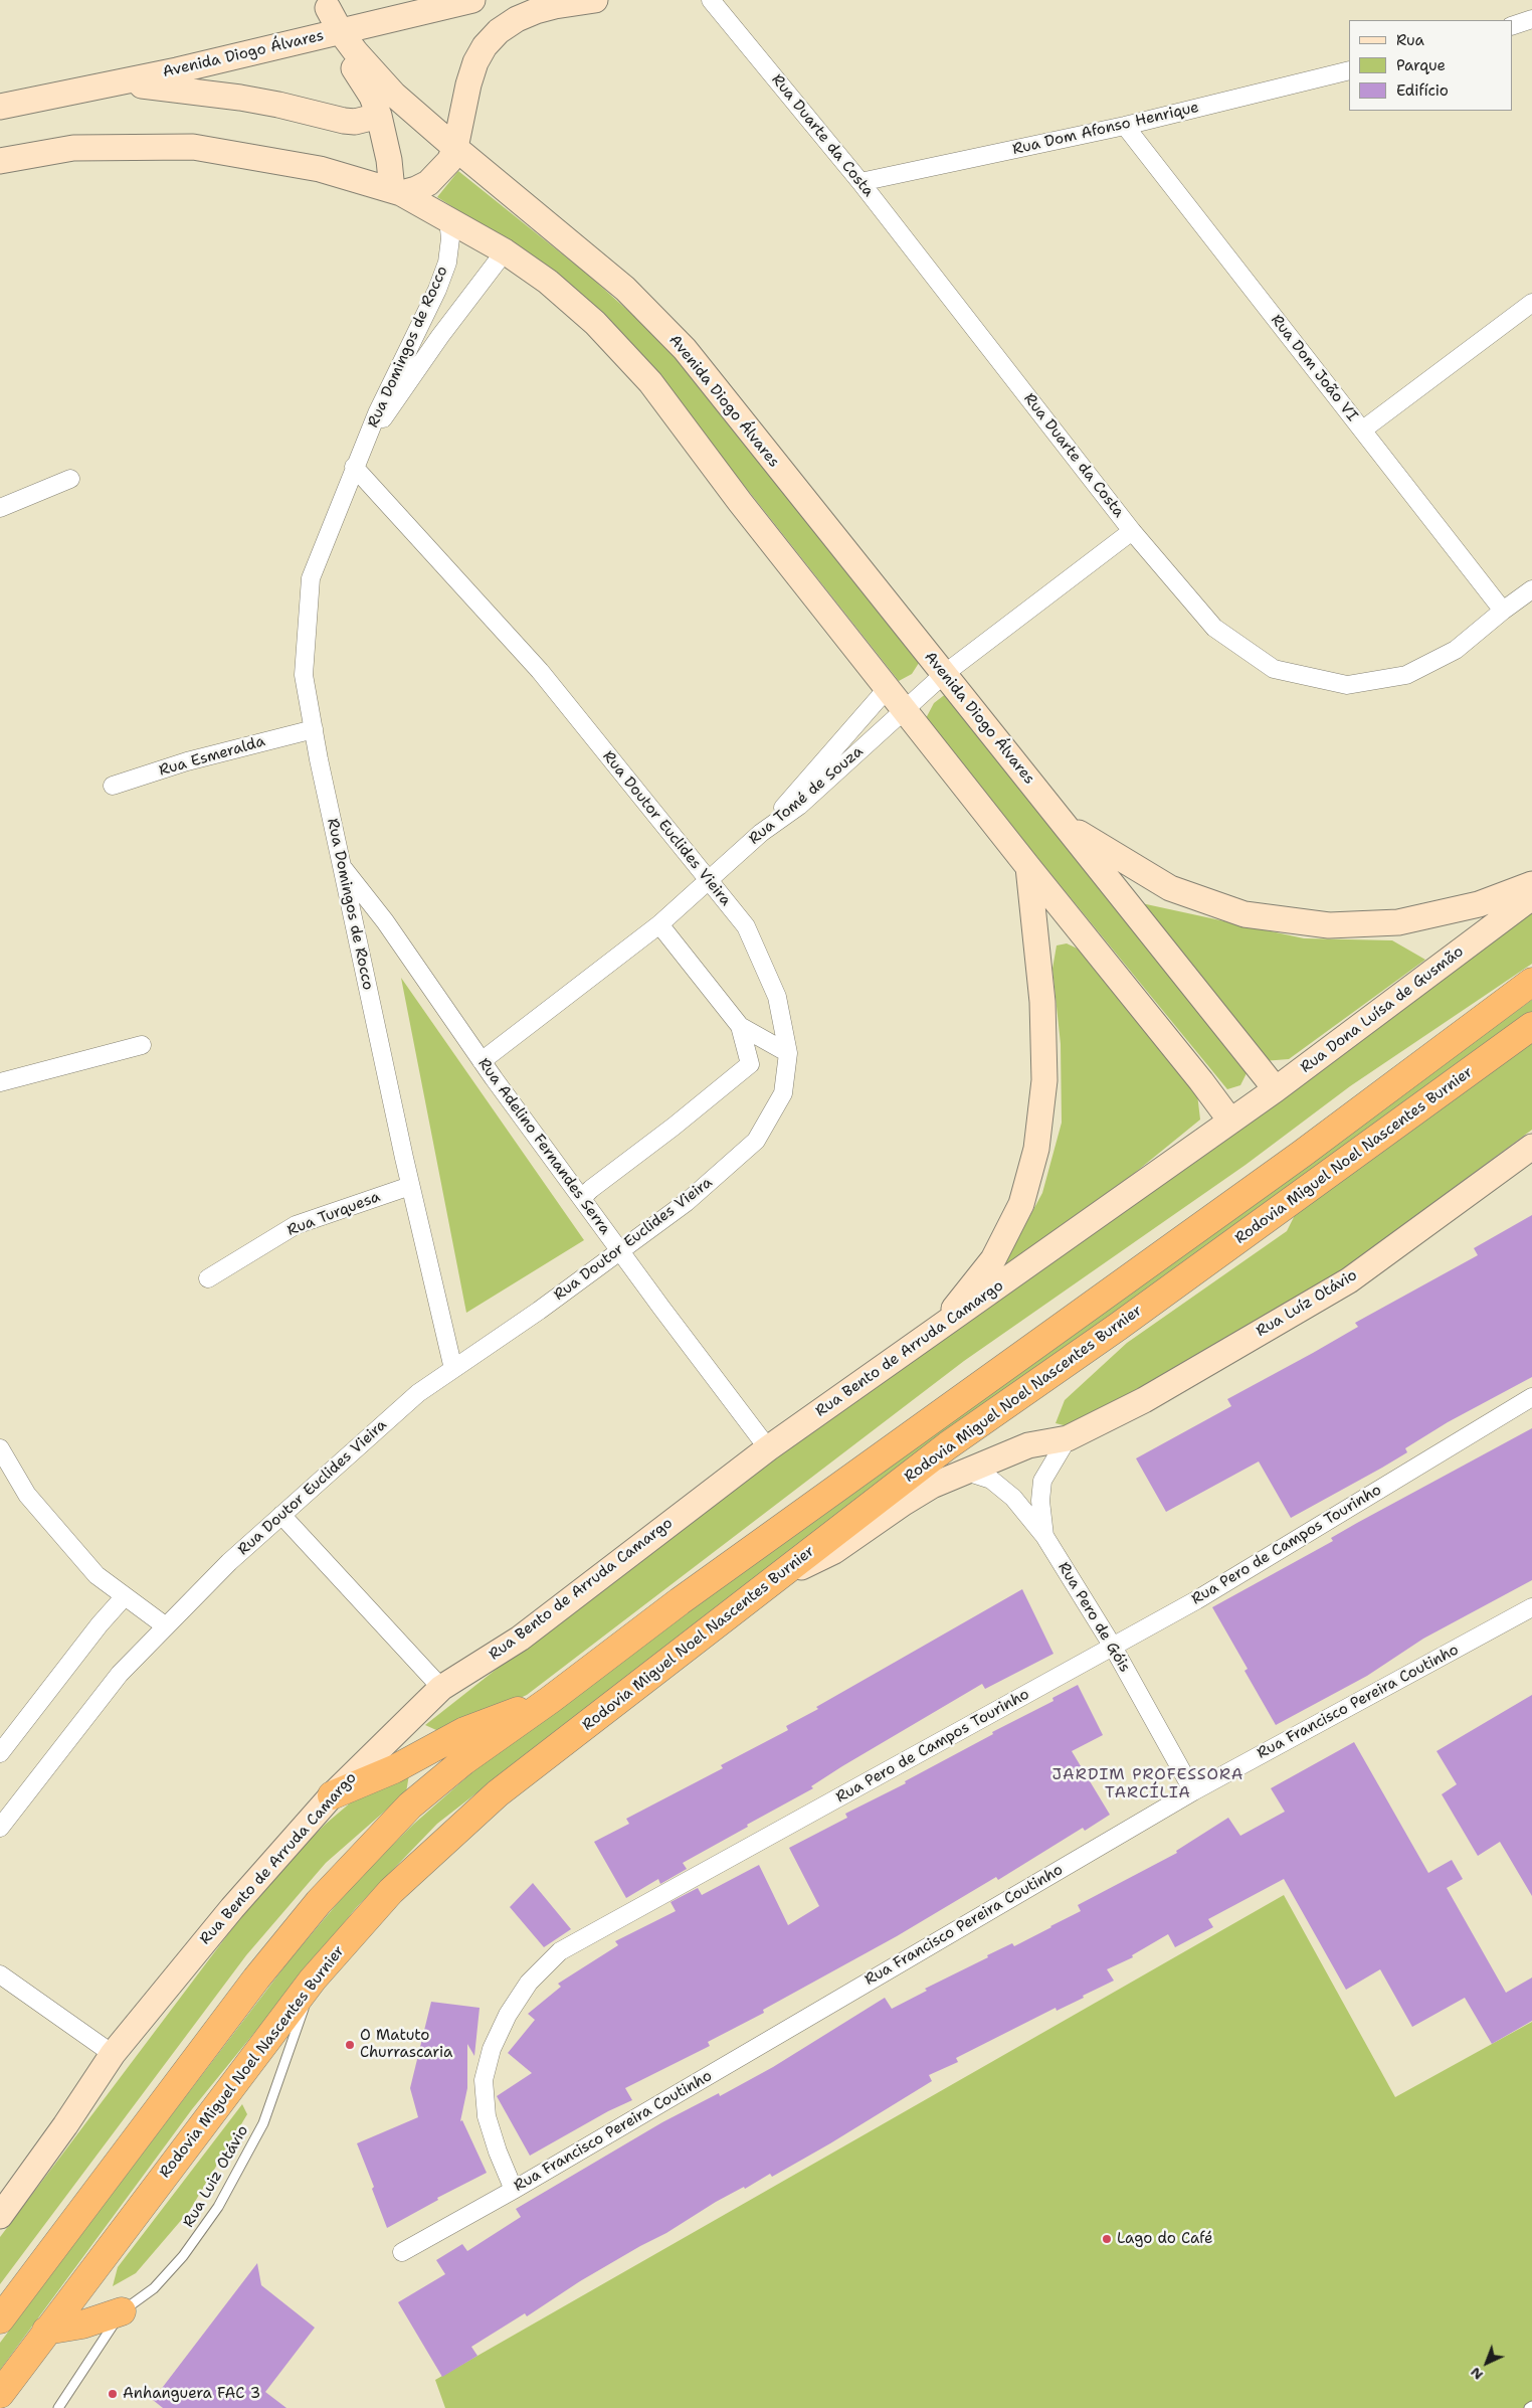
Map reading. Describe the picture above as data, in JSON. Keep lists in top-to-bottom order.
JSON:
{
  "streets": {
    "highway": ["Rodovia Miguel Noel Nascentes Burnier"],
    "street": [
      "Avenida Diogo Álvares",
      "Rua Dom Afonso Henrique",
      "Rua Duarte da Costa",
      "Rua Domingos de Rocco",
      "Rua Dom João VI",
      "Rua Esmeralda",
      "Rua Tomé de Souza",
      "Rua Doutor Euclides Vieira",
      "Rua Dona Luísa de Gusmão",
      "Rua Adelino Fernandes Serra",
      "Rua Turquesa",
      "Rua Luíz Otávio",
      "Rua Bento de Arruda Camargo",
      "Rua Pero de Campos Tourinho",
      "Rua Pero de Góis",
      "Rua Francisco Pereira Coutinho"
    ],
    "lane": ["Rua Luiz Otávio"]
  },
  "crossings": [
    ["Avenida Diogo Álvares", "Rua Tomé de Souza"],
    ["Avenida Diogo Álvares", "Rua Dona Luísa de Gusmão"],
    ["Rua Dom Afonso Henrique", "Rua Duarte da Costa"],
    ["Rua Dom Afonso Henrique", "Rua Dom João VI"],
    ["Rua Duarte da Costa", "Rua Dom João VI"],
    ["Rua Duarte da Costa", "Rua Tomé de Souza"],
    ["Rua Domingos de Rocco", "Rua Esmeralda"],
    ["Rua Domingos de Rocco", "Rua Doutor Euclides Vieira"],
    ["Rua Domingos de Rocco", "Rua Adelino Fernandes Serra"],
    ["Rua Domingos de Rocco", "Rua Turquesa"],
    ["Rua Tomé de Souza", "Rua Doutor Euclides Vieira"],
    ["Rua Tomé de Souza", "Rua Adelino Fernandes Serra"],
    ["Rua Doutor Euclides Vieira", "Rua Adelino Fernandes Serra"],
    ["Rua Dona Luísa de Gusmão", "Rua Bento de Arruda Camargo"],
    ["Rua Adelino Fernandes Serra", "Rua Bento de Arruda Camargo"],
    ["Rodovia Miguel Noel Nascentes Burnier", "Rua Luíz Otávio"],
    ["Rodovia Miguel Noel Nascentes Burnier", "Rua Luiz Otávio"],
    ["Rua Luíz Otávio", "Rua Pero de Góis"],
    ["Rua Pero de Campos Tourinho", "Rua Pero de Góis"],
    ["Rua Pero de Campos Tourinho", "Rua Francisco Pereira Coutinho"],
    ["Rua Pero de Góis", "Rua Francisco Pereira Coutinho"]
  ],
  "districts": ["JARDIM PROFESSORA TARCÍLIA"],
  "places": ["O Matuto Churrascaria", "Lago do Café", "Anhanguera FAC 3"],
  "legend": ["Rua", "Parque", "Edifício"],
  "north": "bottom left"
}
